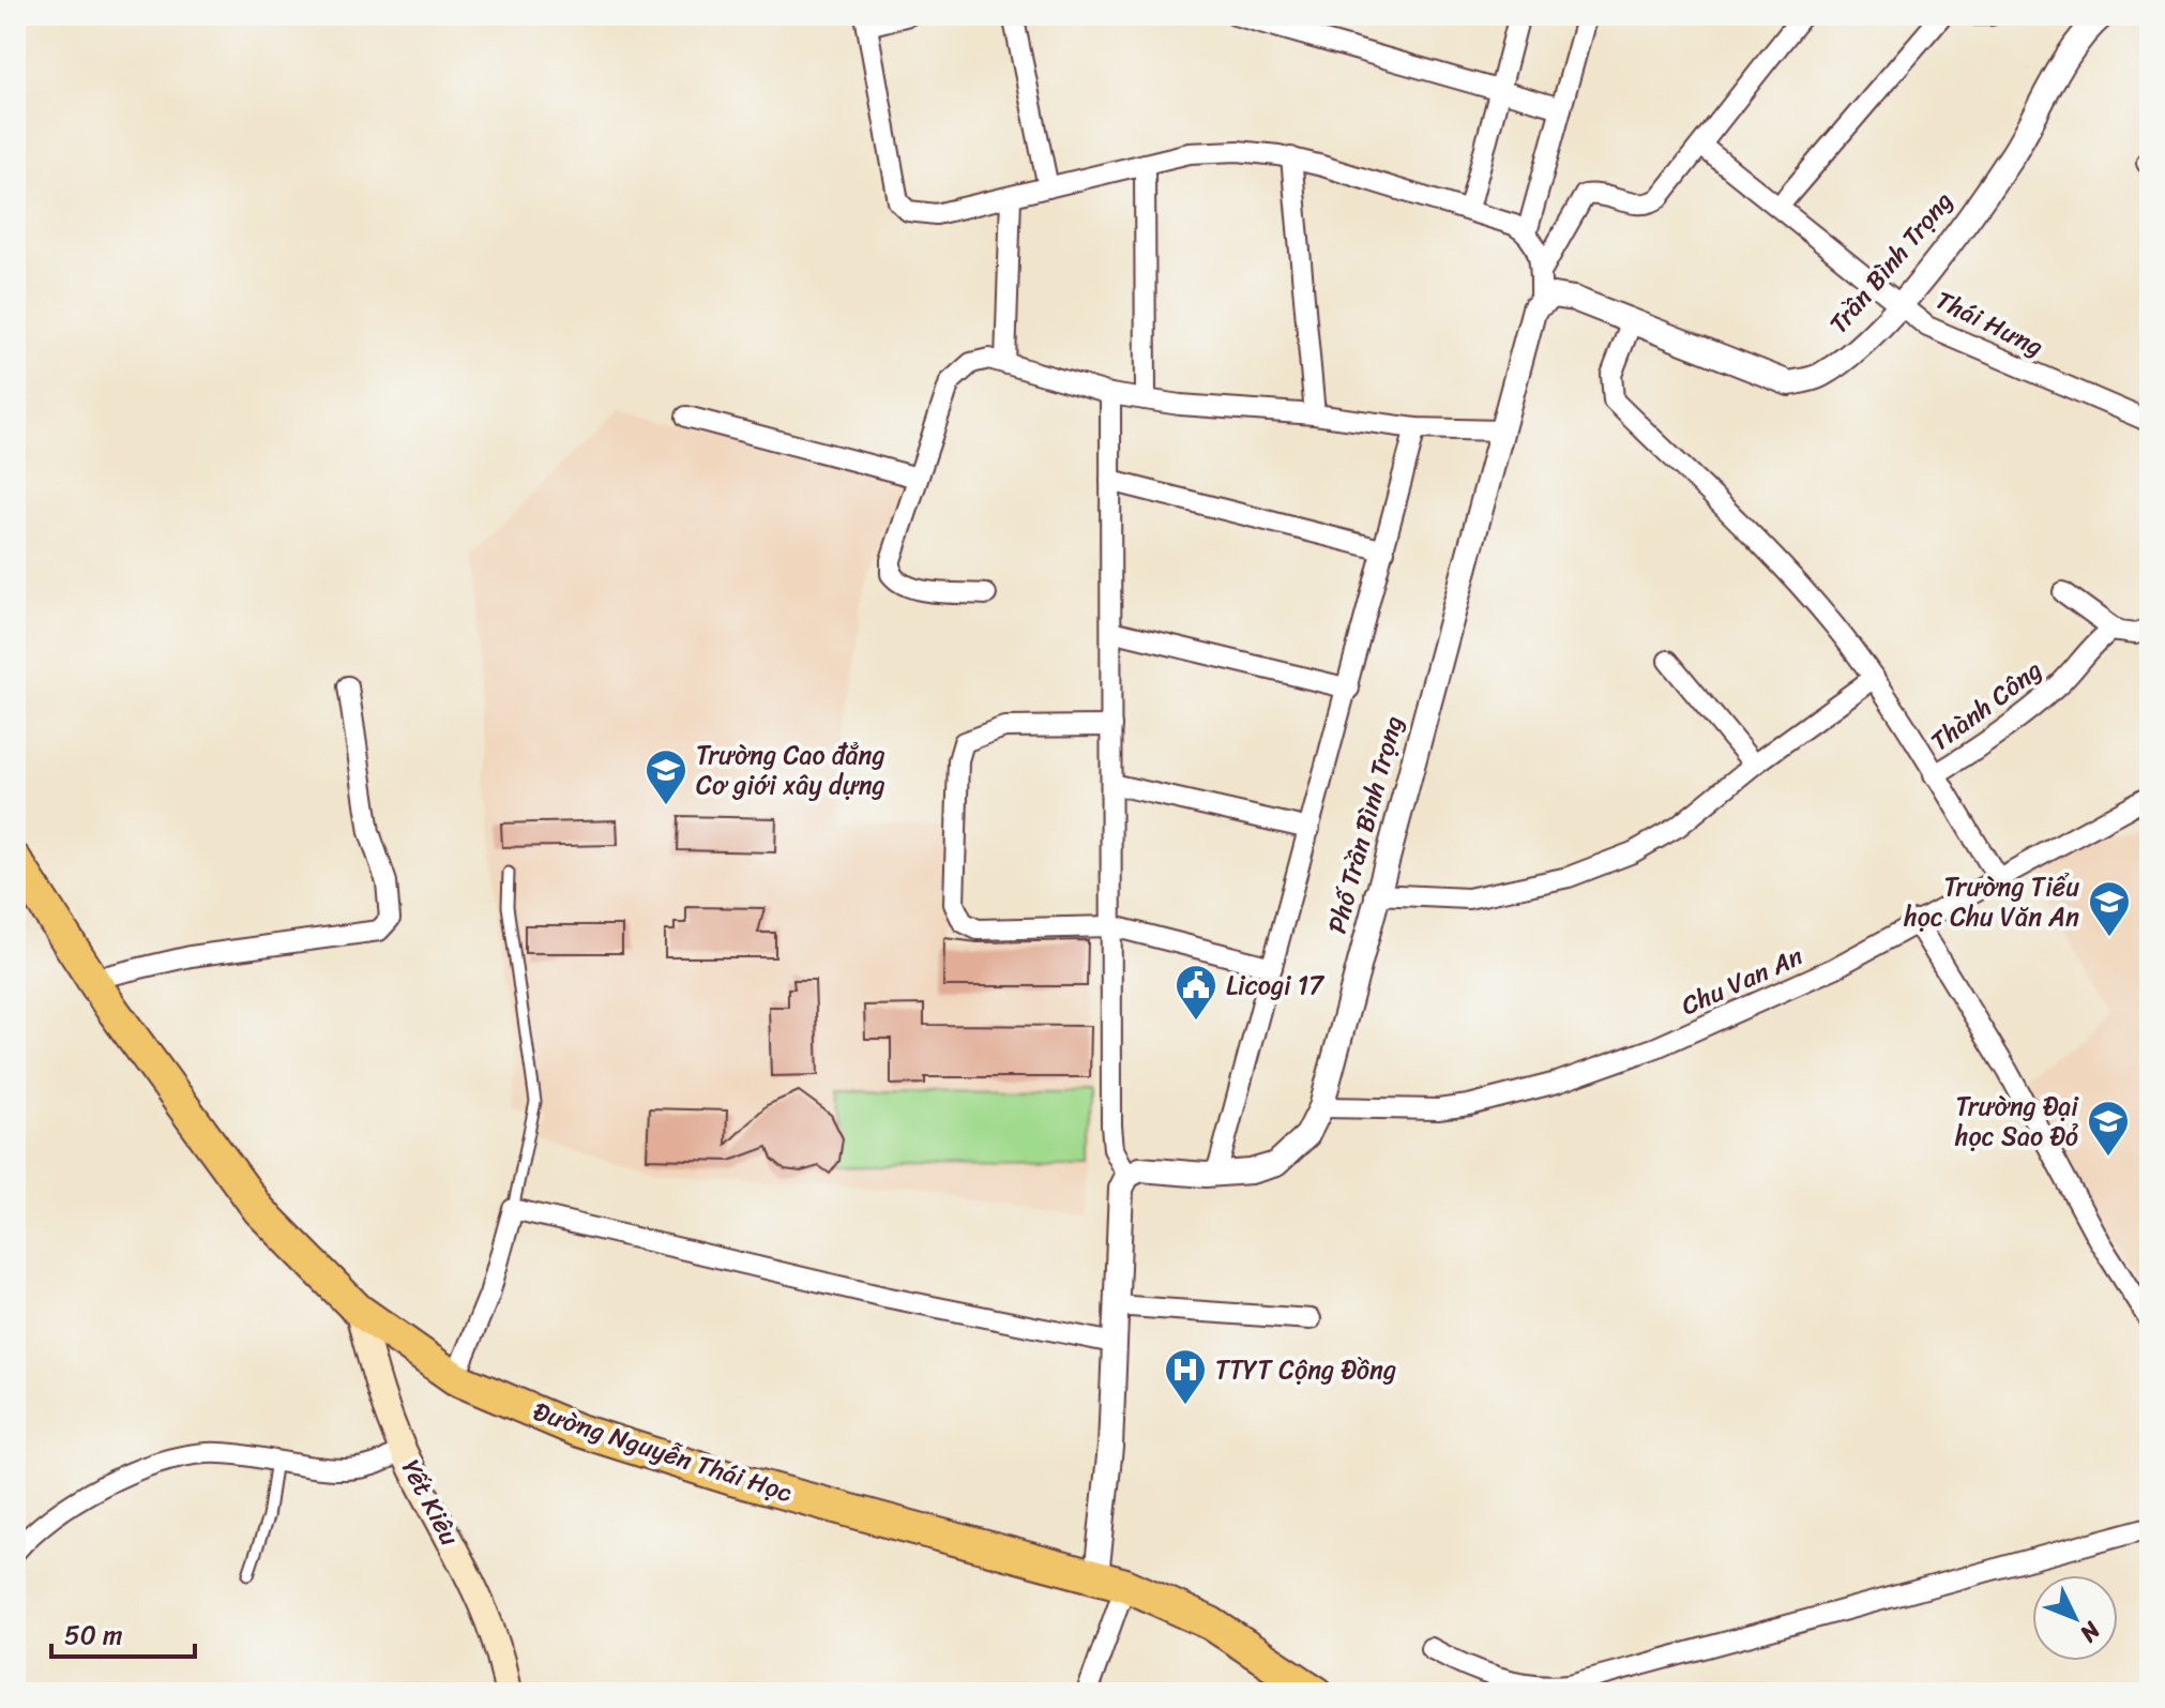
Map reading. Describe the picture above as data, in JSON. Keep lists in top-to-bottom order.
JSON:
{
  "streets": {
    "highway": ["Đường Nguyễn Thái Học"],
    "main road": ["Yết Kiêu"],
    "street": [
      "Trần Bình Trọng",
      "Thái Hưng",
      "Thành Công",
      "Phố Trần Bình Trọng",
      "Chu Van An"
    ]
  },
  "crossings": [
    ["Trần Bình Trọng", "Thái Hưng"],
    ["Trần Bình Trọng", "Phố Trần Bình Trọng"],
    ["Phố Trần Bình Trọng", "Chu Van An"],
    ["Đường Nguyễn Thái Học", "Yết Kiêu"]
  ],
  "places": {
    "school or university": ["Trường Cao đẳng Cơ giới xây dựng", "Trường Tiểu học Chu Văn An", "Trường Đại học Sao Đỏ"],
    "public building": ["Licogi 17"],
    "hospital": ["TTYT Cộng Đồng"]
  },
  "scale_bar": "50 m",
  "north": "bottom right"
}
